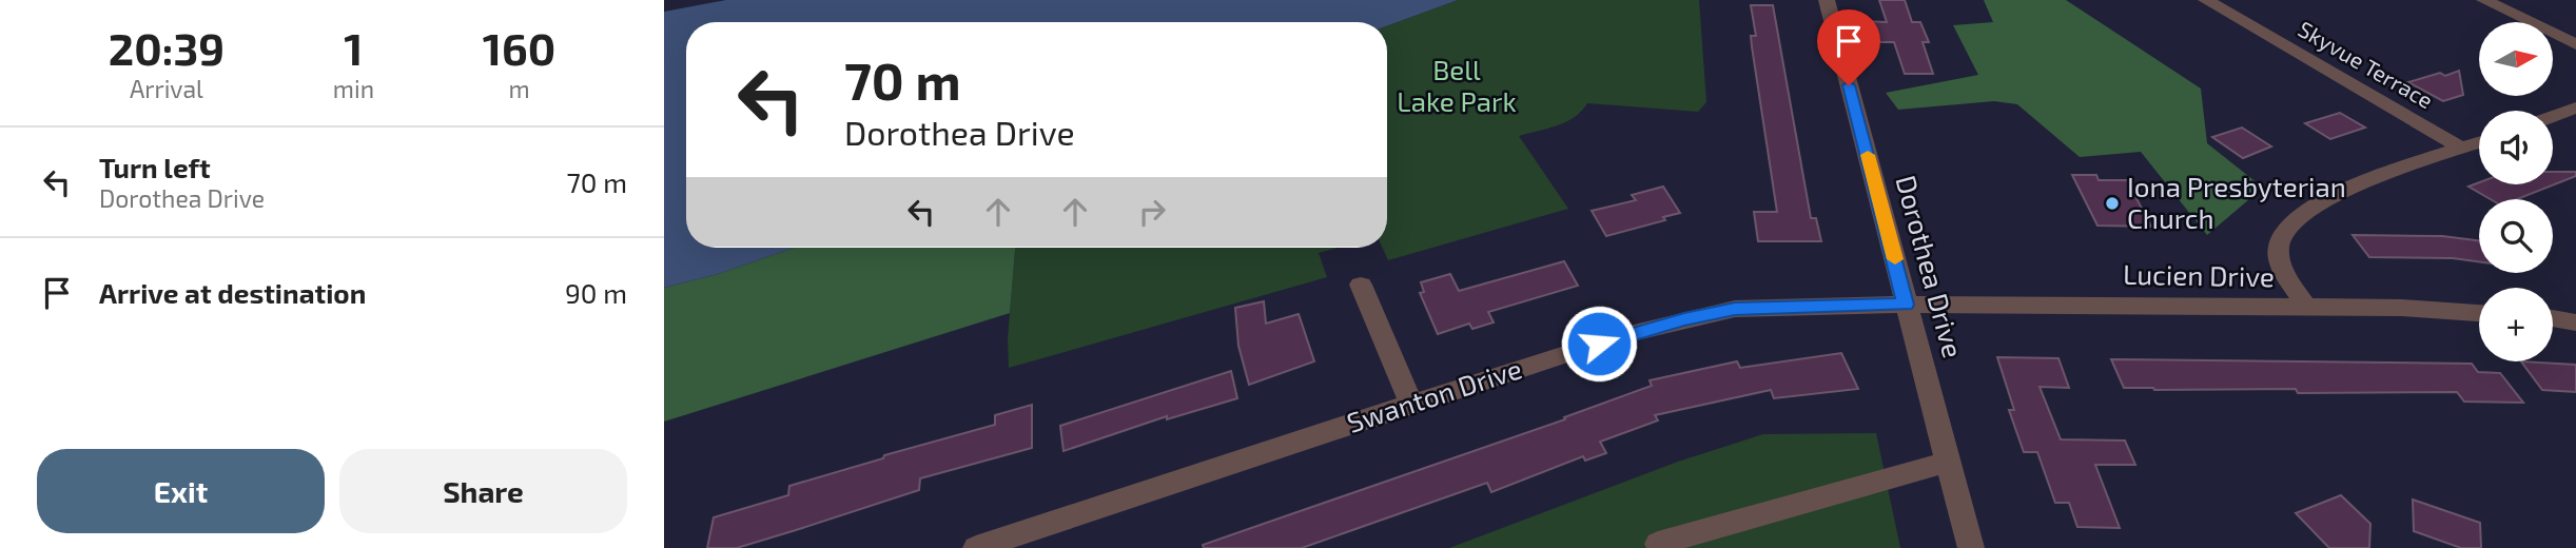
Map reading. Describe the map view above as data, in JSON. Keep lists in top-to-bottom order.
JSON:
{
  "streets": {
    "street": [
      "Skyvue Terrace",
      "Dorothea Drive",
      "Lucien Drive",
      "Swanton Drive"
    ]
  },
  "crossings": [
    ["Dorothea Drive", "Lucien Drive"],
    ["Dorothea Drive", "Swanton Drive"],
    ["Lucien Drive", "Swanton Drive"]
  ],
  "parks": ["Bell Lake Park"],
  "places": ["Iona Presbyterian Church"],
  "north": "right",
  "page": {
    "eta": [
      "20:39",
      "Arrival",
      "1",
      "min",
      "160",
      "m"
    ],
    "map_buttons": "+",
    "turn": ["70 m", "Dorothea Drive"],
    "list": [
      {
        "name": "Turn left",
        "note": "Dorothea Drive",
        "value": "70 m"
      },
      {
        "name": "Arrive at destination",
        "value": "90 m"
      }
    ],
    "buttons": ["Exit", "Share"]
  }
}
